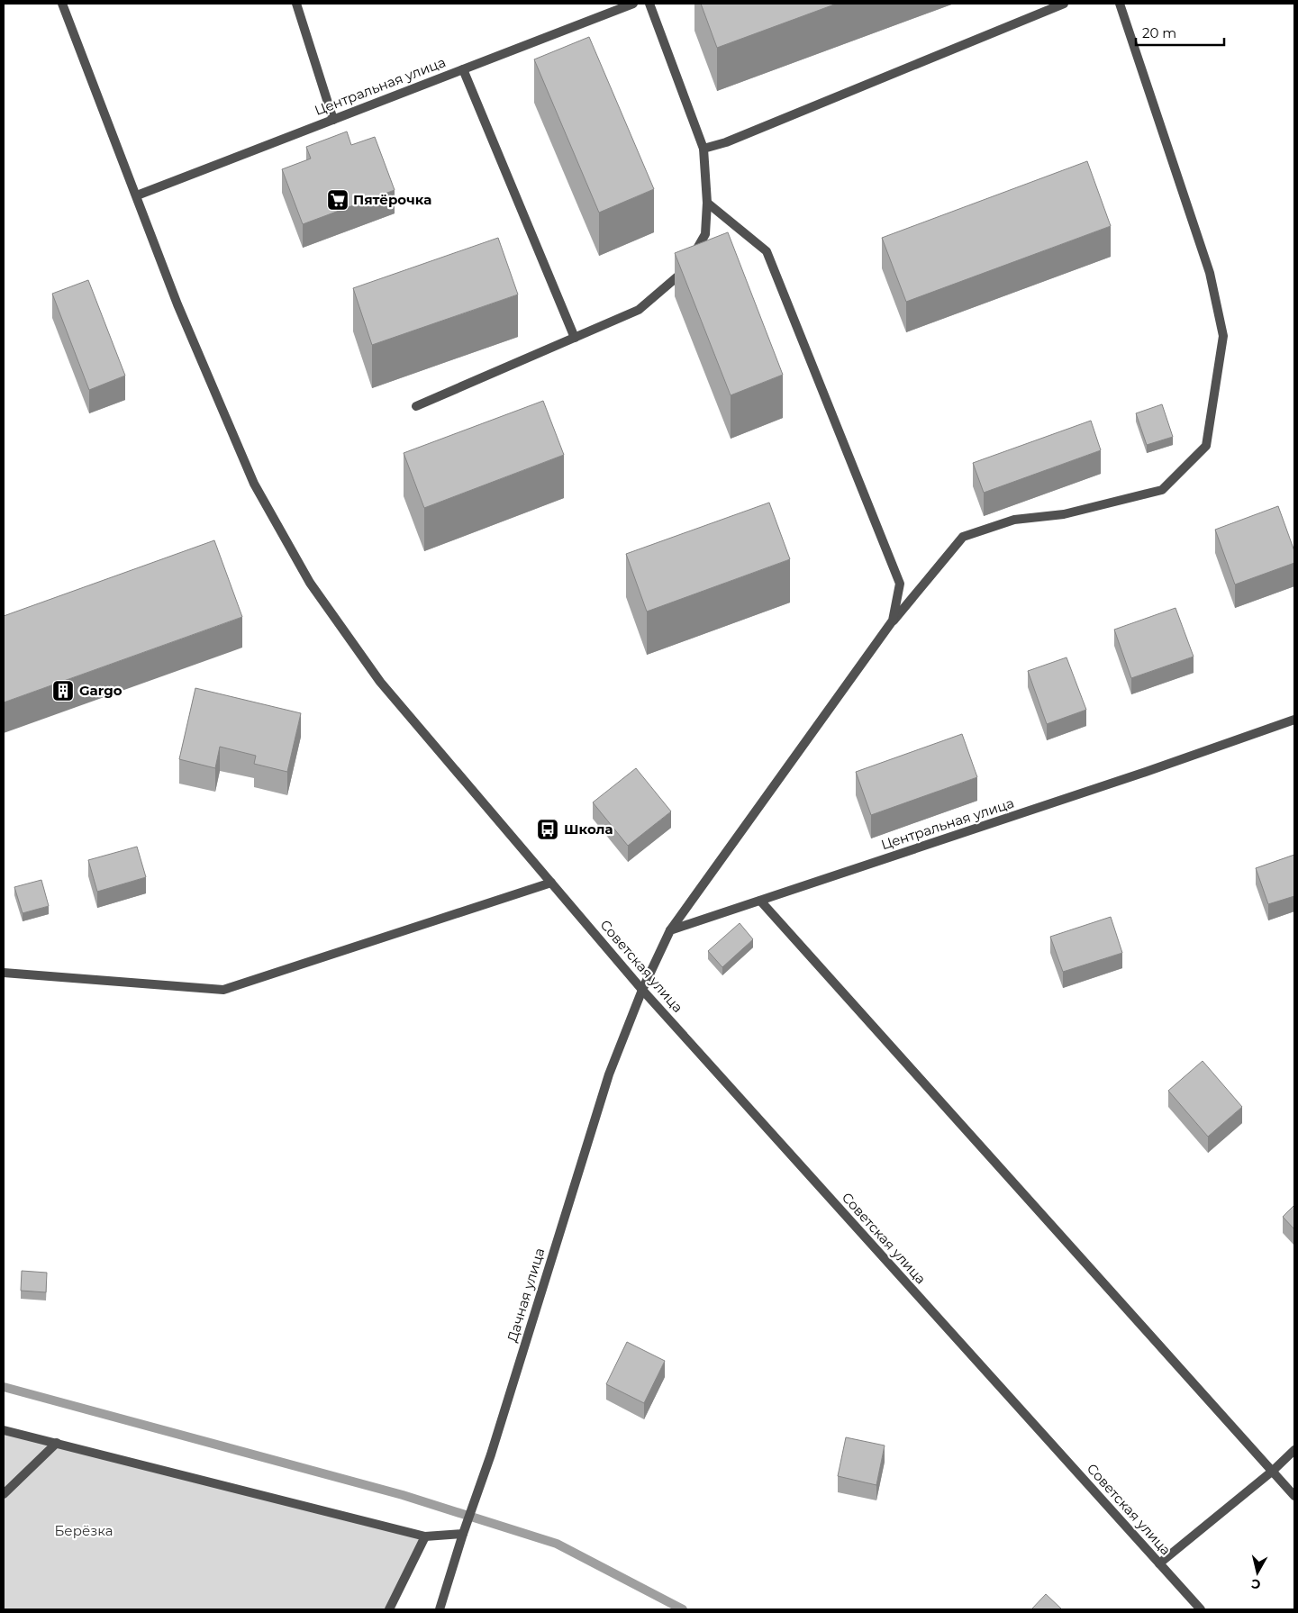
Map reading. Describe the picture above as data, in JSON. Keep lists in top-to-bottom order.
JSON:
{
  "streets": {
    "street": ["Центральная улица", "Советская улица", "Дачная улица"]
  },
  "crossings": [
    ["Центральная улица", "Советская улица"],
    ["Советская улица", "Дачная улица"]
  ],
  "parks": ["Берёзка"],
  "places": {
    "supermarket": ["Пятёрочка"],
    "building": ["Gargo"],
    "bus stop": ["Школа"]
  },
  "scale_bar": "20 m",
  "north": "bottom"
}
